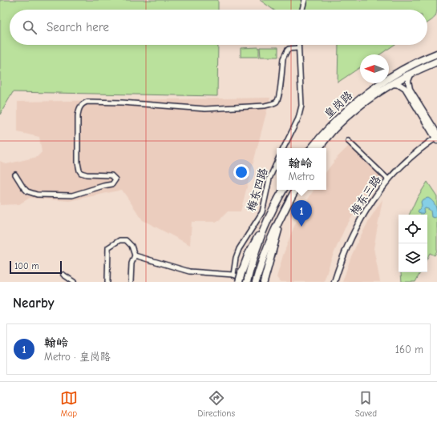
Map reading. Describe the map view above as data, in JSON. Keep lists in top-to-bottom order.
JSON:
{
  "streets": {
    "highway": ["皇岗路"],
    "street": ["梅东四路", "梅东三路"]
  },
  "scale_bar": "100 m",
  "north": "left",
  "page": {
    "search": "Search here",
    "popup": ["翰岭", "Metro"],
    "pins": "1",
    "scale": "100 m",
    "heading": "Nearby",
    "list": [
      {
        "mark": "1",
        "name": "翰岭",
        "note": "Metro · 皇岗路",
        "value": "160 m"
      }
    ],
    "nav": ["Map", "Directions", "Saved"]
  }
}
